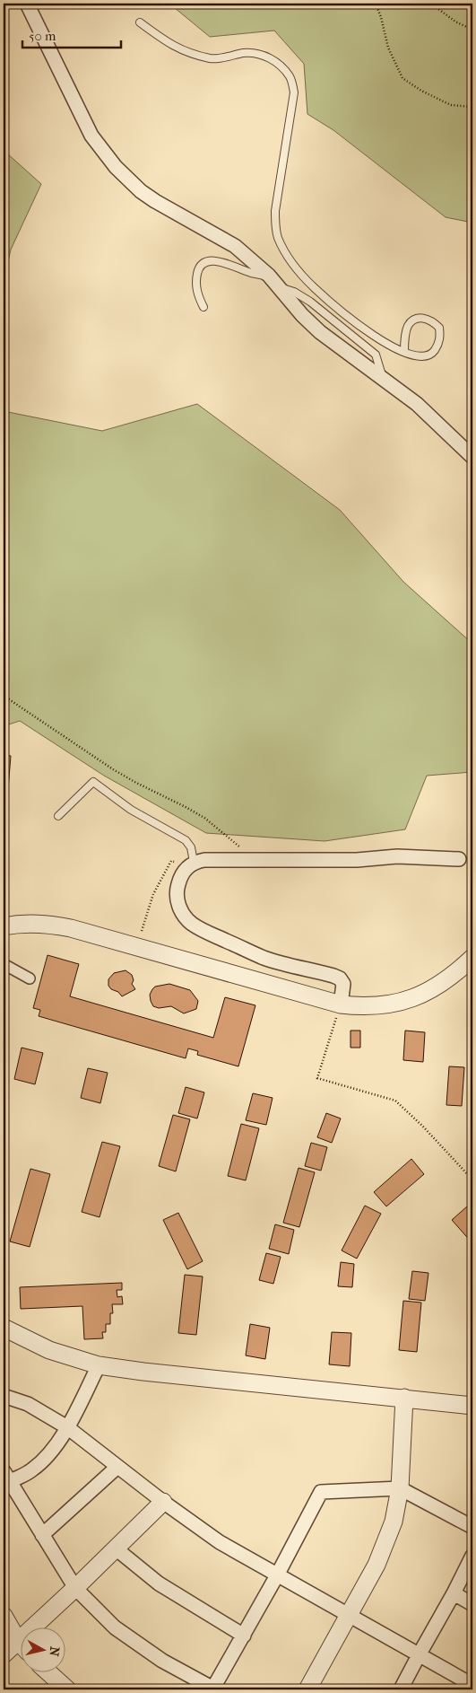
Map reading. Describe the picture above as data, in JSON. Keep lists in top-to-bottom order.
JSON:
{
  "scale_bar": "50 m",
  "north": "right"
}
